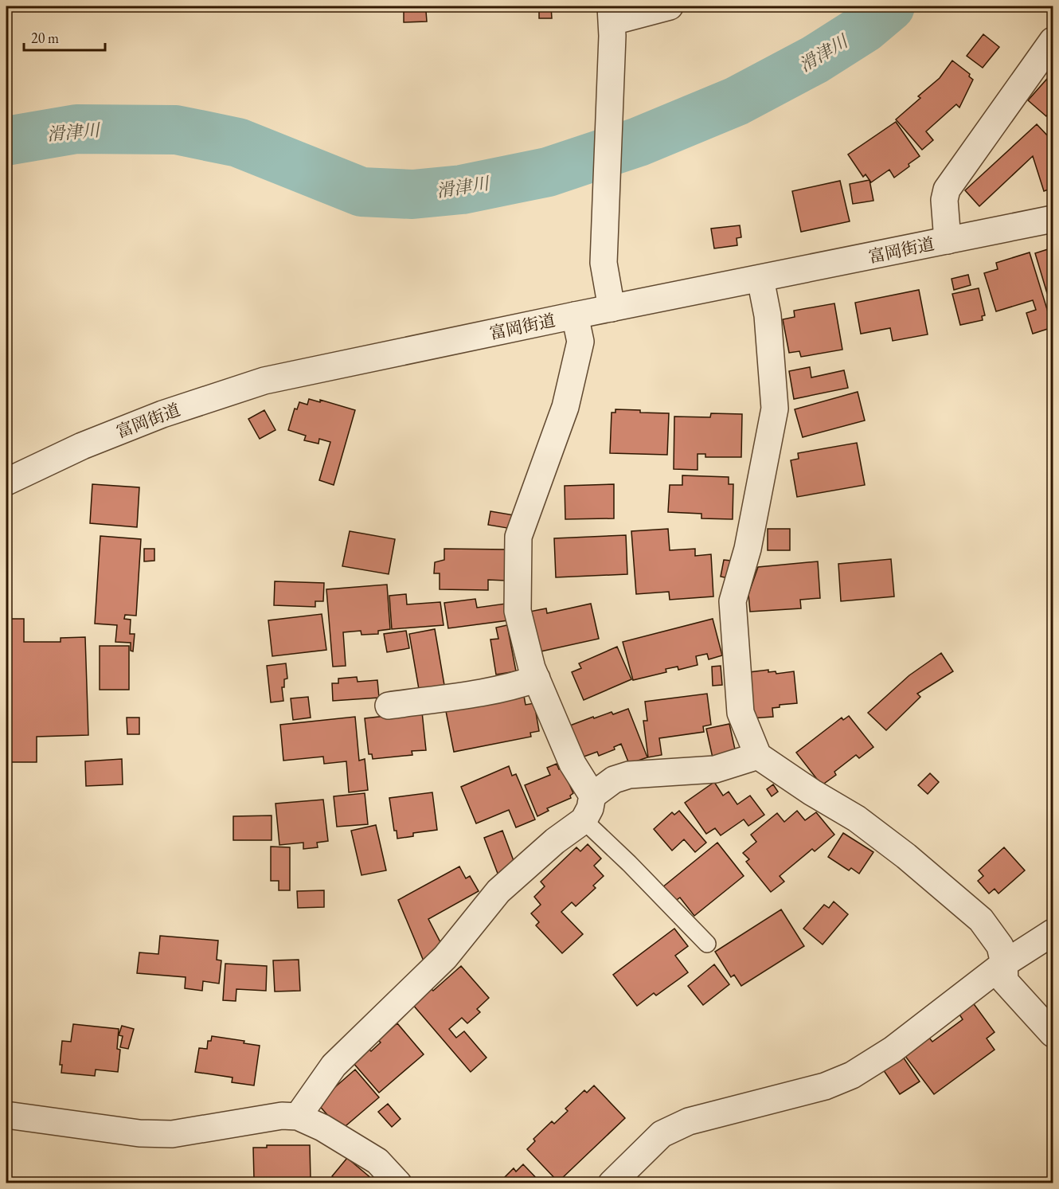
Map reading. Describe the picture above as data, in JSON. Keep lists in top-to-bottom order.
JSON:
{
  "streets": {
    "street": ["富岡街道"]
  },
  "water": ["滑津川"],
  "scale_bar": "20 m"
}
